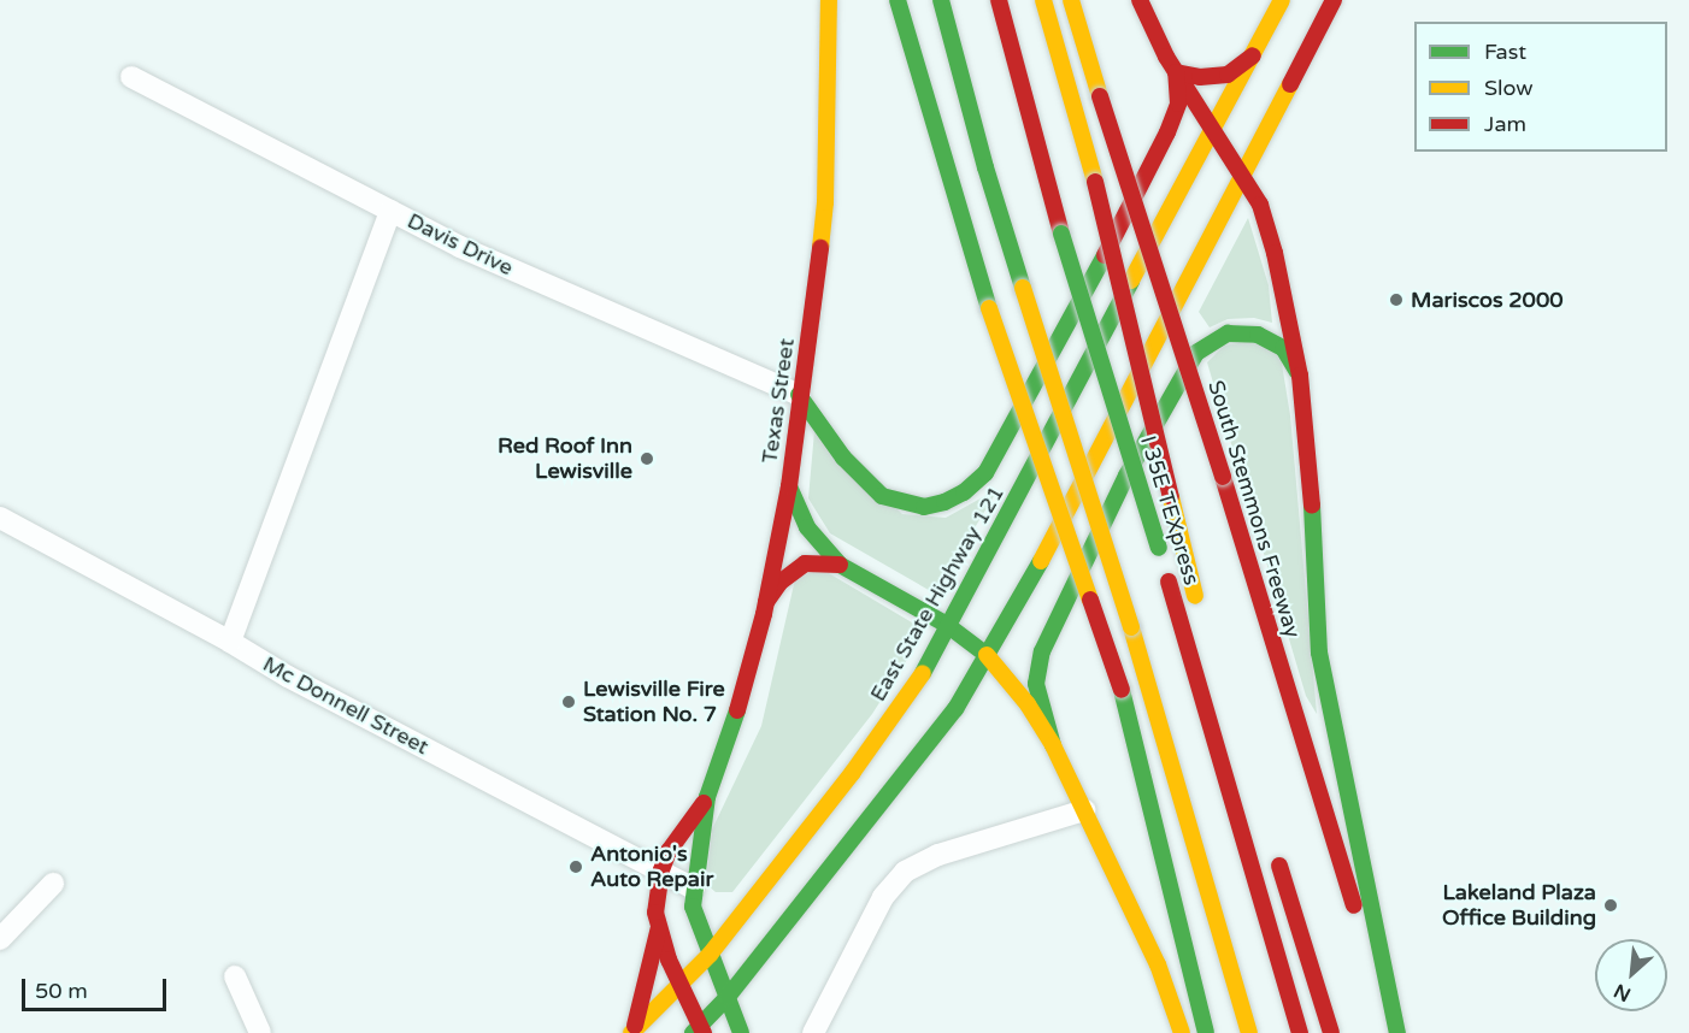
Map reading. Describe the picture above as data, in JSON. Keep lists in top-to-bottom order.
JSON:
{
  "streets": {
    "main road": [
      "Texas Street",
      "South Stemmons Freeway",
      "I 35E TEXpress",
      "East State Highway 121"
    ],
    "street": ["Davis Drive", "Mc Donnell Street"]
  },
  "crossings": [
    ["Davis Drive", "Texas Street"],
    ["Texas Street", "East State Highway 121"],
    ["Texas Street", "Mc Donnell Street"],
    ["South Stemmons Freeway", "East State Highway 121"]
  ],
  "places": [
    "Mariscos 2000",
    "Red Roof Inn Lewisville",
    "Lewisville Fire Station No. 7",
    "Antonio's Auto Repair",
    "Lakeland Plaza Office Building"
  ],
  "legend": ["Fast", "Slow", "Jam"],
  "scale_bar": "50 m",
  "north": "bottom left"
}
